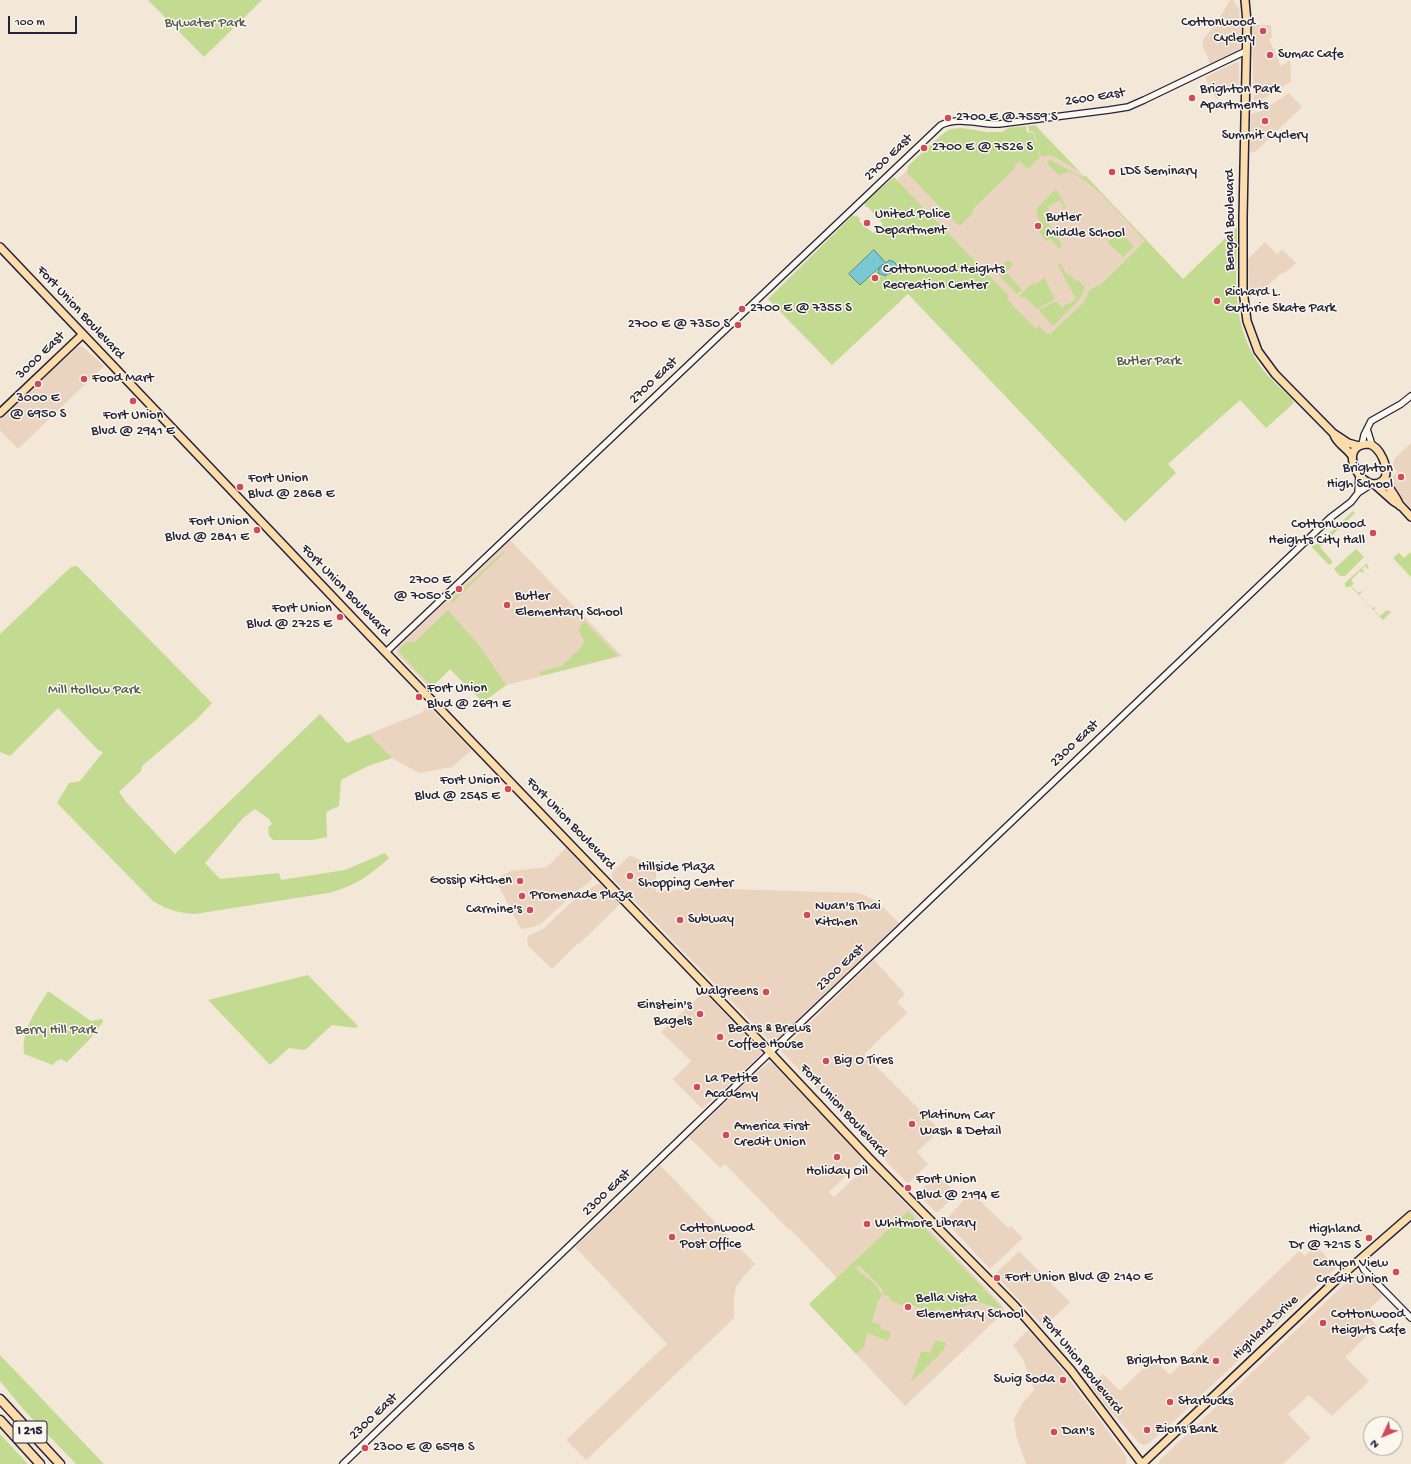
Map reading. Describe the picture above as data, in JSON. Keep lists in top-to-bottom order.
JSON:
{
  "streets": {
    "highway": ["I 215"],
    "main road": [
      "Bengal Boulevard",
      "Fort Union Boulevard",
      "3000 East",
      "Highland Drive"
    ],
    "street": ["2600 East", "2700 East", "2300 East"]
  },
  "crossings": [
    ["2600 East", "2700 East"],
    ["2600 East", "Bengal Boulevard"],
    ["2700 East", "Fort Union Boulevard"],
    ["Bengal Boulevard", "2300 East"],
    ["Fort Union Boulevard", "3000 East"],
    ["Fort Union Boulevard", "2300 East"],
    ["Fort Union Boulevard", "Highland Drive"]
  ],
  "parks": [
    "Bywater Park",
    "Butler Park",
    "Mill Hollow Park",
    "Berry Hill Park"
  ],
  "places": [
    "Cottonwood Cyclery",
    "Sumac Cafe",
    "Brighton Park Apartments",
    "2700 E @ 7559 S",
    "Summit Cyclery",
    "2700 E @ 7526 S",
    "LDS Seminary",
    "United Police Department",
    "Butler Middle School",
    "Cottonwood Heights Recreation Center",
    "Richard L. Guthrie Skate Park",
    "2700 E @ 7355 S",
    "2700 E @ 7350 S",
    "Food Mart",
    "3000 E @ 6950 S",
    "Fort Union Blvd @ 2941 E",
    "Brighton High School",
    "Fort Union Blvd @ 2868 E",
    "Fort Union Blvd @ 2841 E",
    "Cottonwood Heights City Hall",
    "2700 E @ 7050 S",
    "Butler Elementary School",
    "Fort Union Blvd @ 2725 E",
    "Fort Union Blvd @ 2691 E",
    "Fort Union Blvd @ 2545 E",
    "Hillside Plaza Shopping Center",
    "Gossip Kitchen",
    "Promenade Plaza",
    "Carmine's",
    "Nuan's Thai Kitchen",
    "Subway",
    "Walgreens",
    "Einstein's Bagels",
    "Beans & Brews Coffee House",
    "Big O Tires",
    "La Petite Academy",
    "Platinum Car Wash & Detail",
    "America First Credit Union",
    "Holiday Oil",
    "Fort Union Blvd @ 2194 E",
    "Whitmore Library",
    "Cottonwood Post Office",
    "Highland Dr @ 7215 S",
    "Canyon View Credit Union",
    "Fort Union Blvd @ 2140 E",
    "Bella Vista Elementary School",
    "Cottonwood Heights Cafe",
    "Brighton Bank",
    "Swig Soda",
    "Starbucks",
    "Zions Bank",
    "Dan's",
    "2300 E @ 6598 S"
  ],
  "scale_bar": "100 m",
  "north": "bottom left"
}
